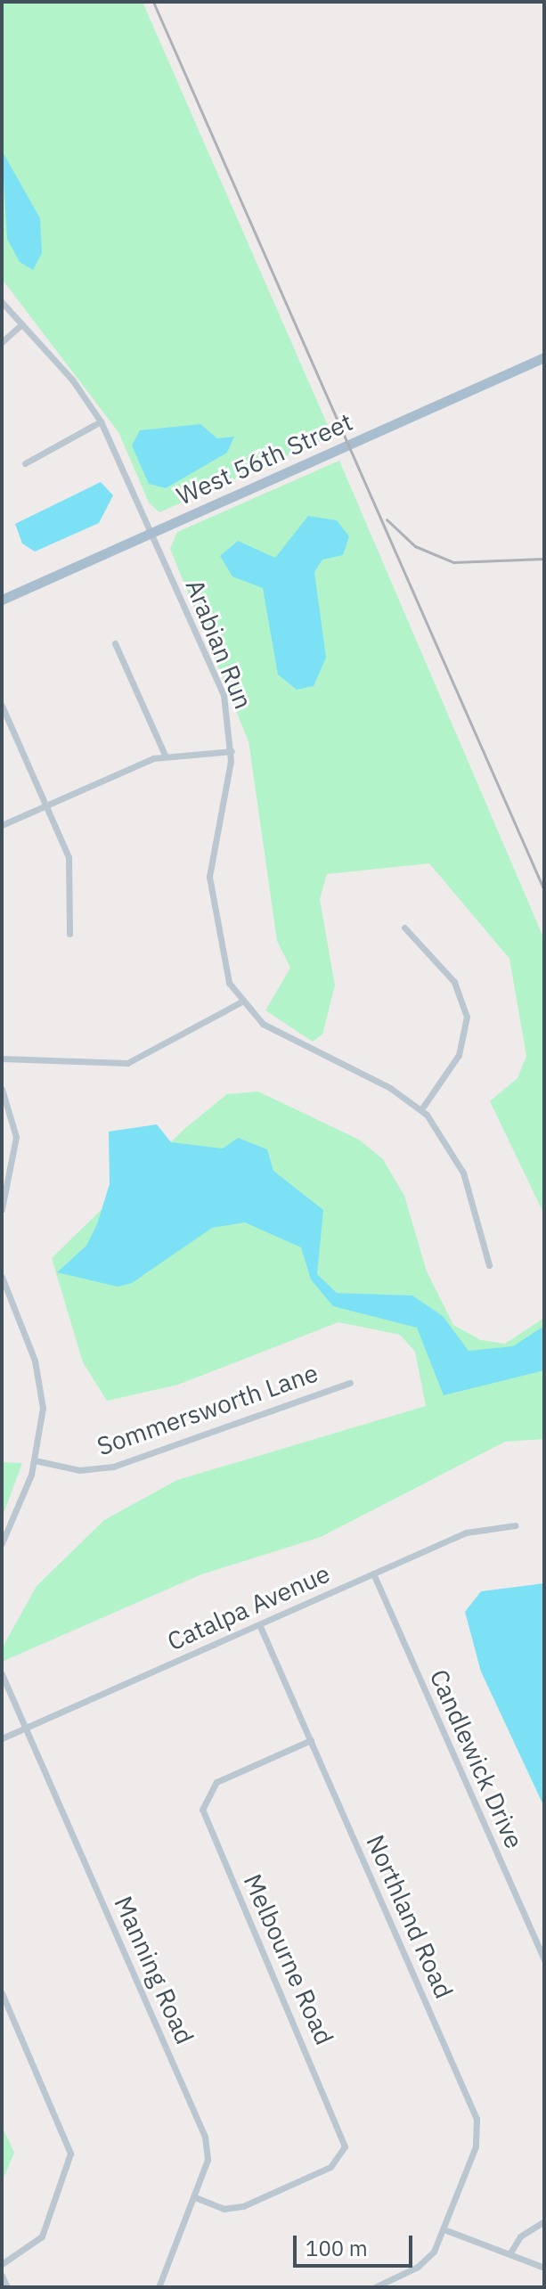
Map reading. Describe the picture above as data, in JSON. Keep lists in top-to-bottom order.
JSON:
{
  "streets": {
    "main road": ["West 56th Street"],
    "street": [
      "Arabian Run",
      "Sommersworth Lane",
      "Catalpa Avenue",
      "Candlewick Drive",
      "Northland Road",
      "Melbourne Road",
      "Manning Road"
    ]
  },
  "crossings": [
    ["West 56th Street", "Arabian Run"],
    ["Catalpa Avenue", "Candlewick Drive"],
    ["Catalpa Avenue", "Northland Road"],
    ["Catalpa Avenue", "Manning Road"],
    ["Northland Road", "Melbourne Road"],
    ["Melbourne Road", "Manning Road"]
  ],
  "scale_bar": "100 m"
}
